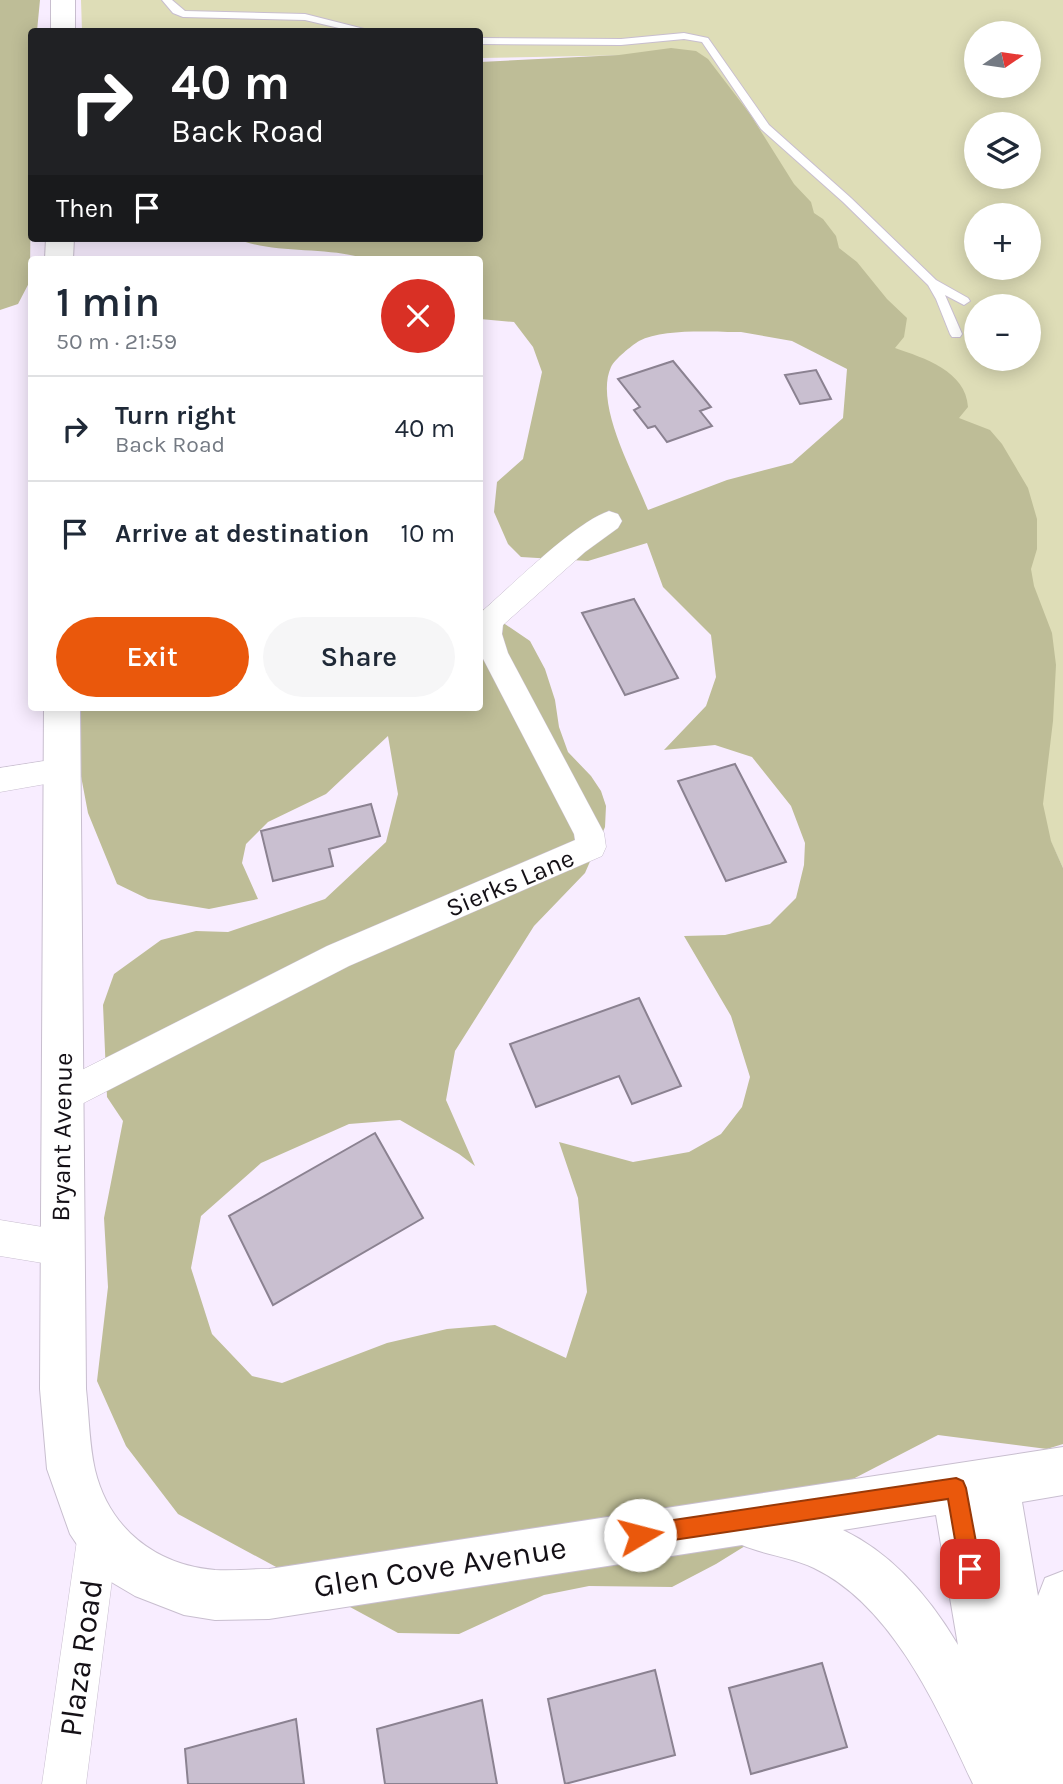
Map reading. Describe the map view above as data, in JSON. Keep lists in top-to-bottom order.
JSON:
{
  "streets": {
    "main road": ["Bryant Avenue", "Glen Cove Avenue"],
    "street": ["Sierks Lane", "Plaza Road"]
  },
  "crossings": [
    ["Sierks Lane", "Bryant Avenue"],
    ["Bryant Avenue", "Glen Cove Avenue"],
    ["Bryant Avenue", "Plaza Road"],
    ["Glen Cove Avenue", "Plaza Road"]
  ],
  "north": "right",
  "page": {
    "map_buttons": ["+", "−"],
    "turn": ["40 m", "Back Road"],
    "then": "Then",
    "heading": ["1 min", "50 m · 21:59"],
    "list": [
      {
        "name": "Turn right",
        "note": "Back Road",
        "value": "40 m"
      },
      {
        "name": "Arrive at destination",
        "value": "10 m"
      }
    ],
    "buttons": ["Exit", "Share"]
  }
}
